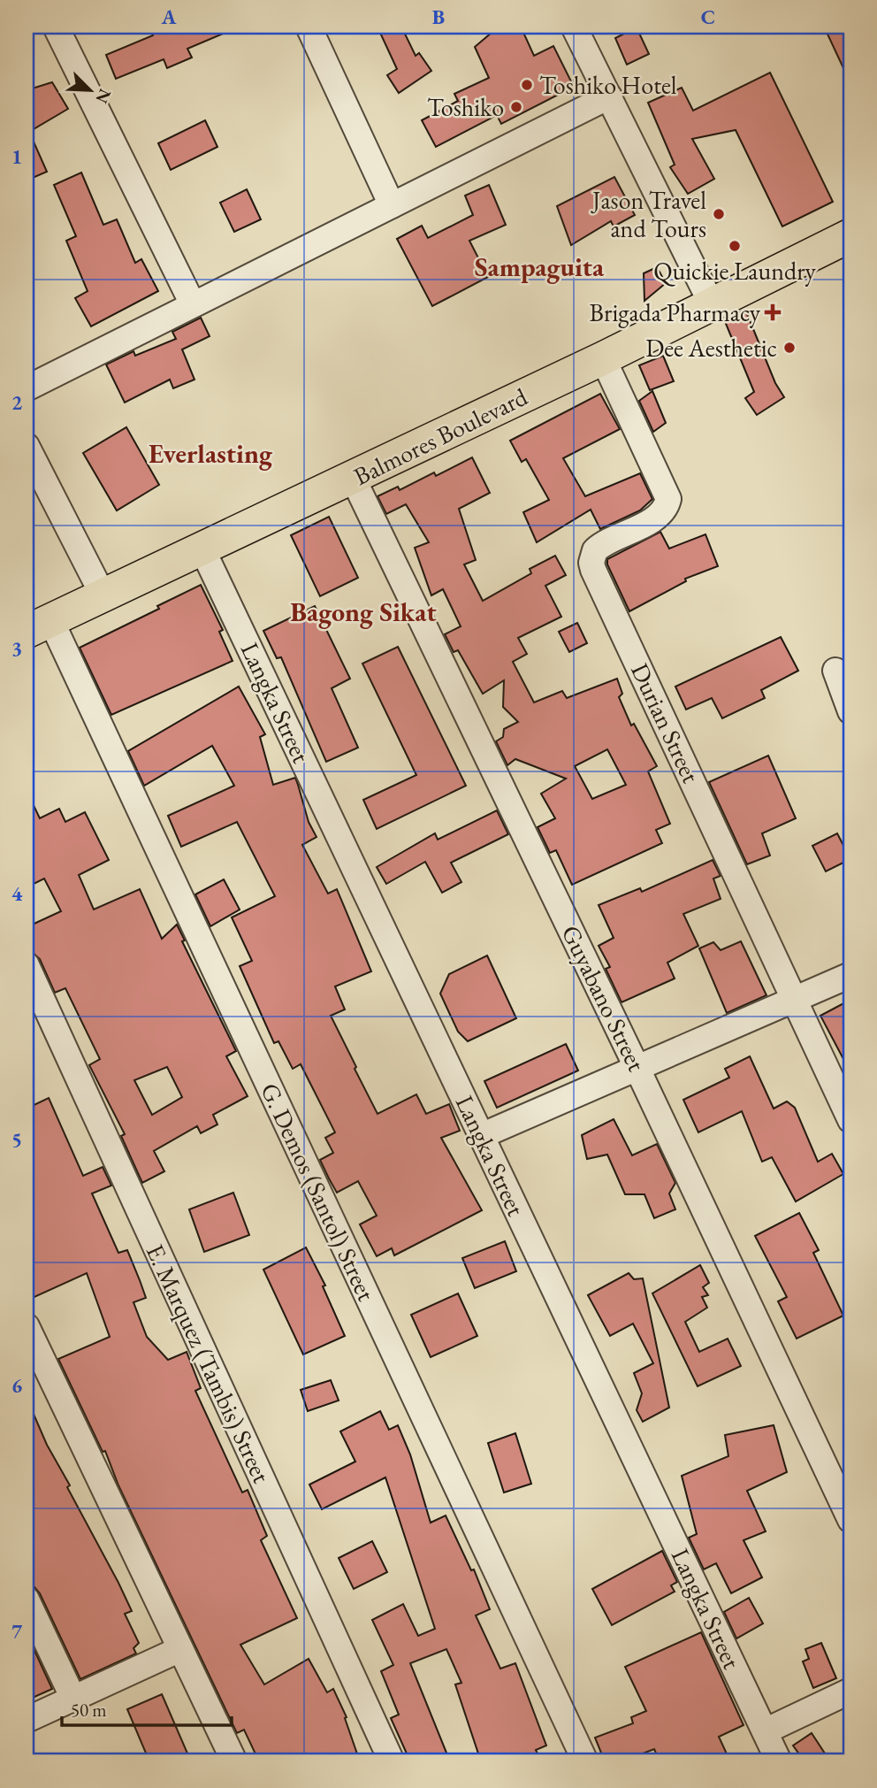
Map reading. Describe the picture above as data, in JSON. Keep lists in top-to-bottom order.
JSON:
{
  "streets": {
    "main road": ["Balmores Boulevard"],
    "street": [
      "Langka Street",
      "Durian Street",
      "Guyabano Street",
      "G. Demos (Santol) Street",
      "E. Marquez (Tambis) Street"
    ]
  },
  "crossings": [
    ["Balmores Boulevard", "Langka Street"],
    ["Balmores Boulevard", "Durian Street"],
    ["Balmores Boulevard", "Guyabano Street"],
    ["Balmores Boulevard", "G. Demos (Santol) Street"]
  ],
  "districts": ["Sampaguita", "Everlasting", "Bagong Sikat"],
  "places": {
    "other": [
      "Toshiko Hotel",
      "Toshiko",
      "Jason Travel and Tours",
      "Quickie Laundry",
      "Dee Aesthetic"
    ],
    "health": ["Brigada Pharmacy"]
  },
  "scale_bar": "50 m",
  "north": "bottom right",
  "grid": {
    "columns": ["A", "B", "C"],
    "rows": [
      "1",
      "2",
      "3",
      "4",
      "5",
      "6",
      "7"
    ]
  }
}
